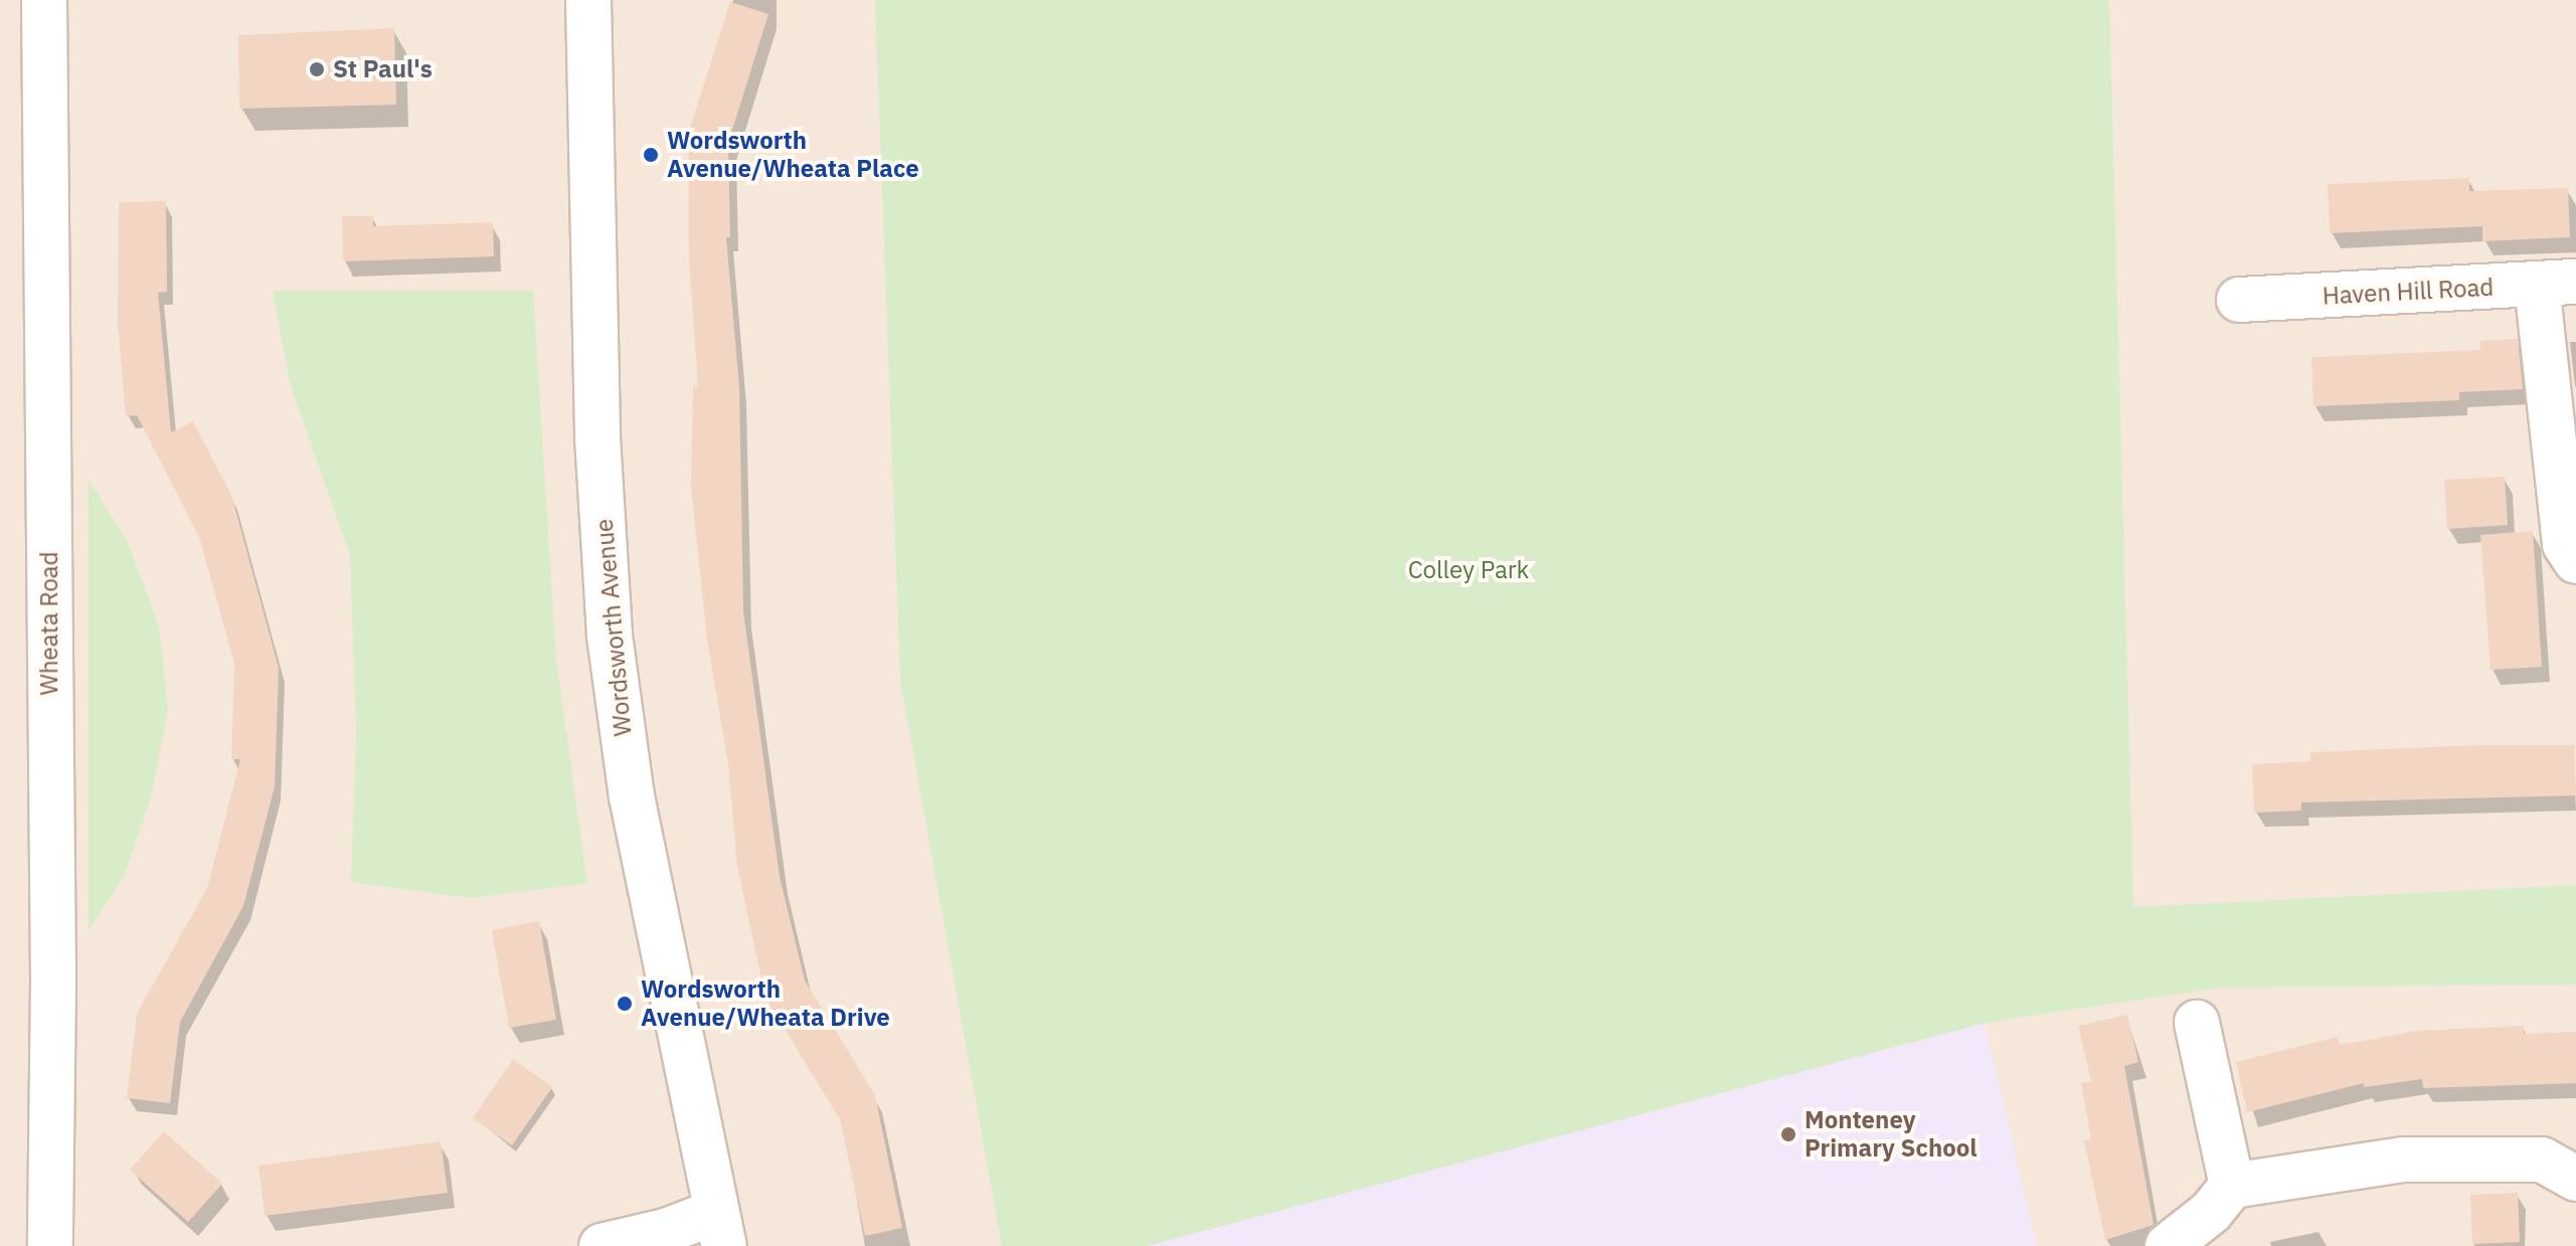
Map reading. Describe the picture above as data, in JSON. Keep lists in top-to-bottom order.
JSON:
{
  "streets": {
    "street": ["Haven Hill Road", "Wheata Road", "Wordsworth Avenue"]
  },
  "parks": ["Colley Park"],
  "places": [
    "St Paul's",
    "Wordsworth Avenue/Wheata Place",
    "Wordsworth Avenue/Wheata Drive",
    "Monteney Primary School"
  ]
}
